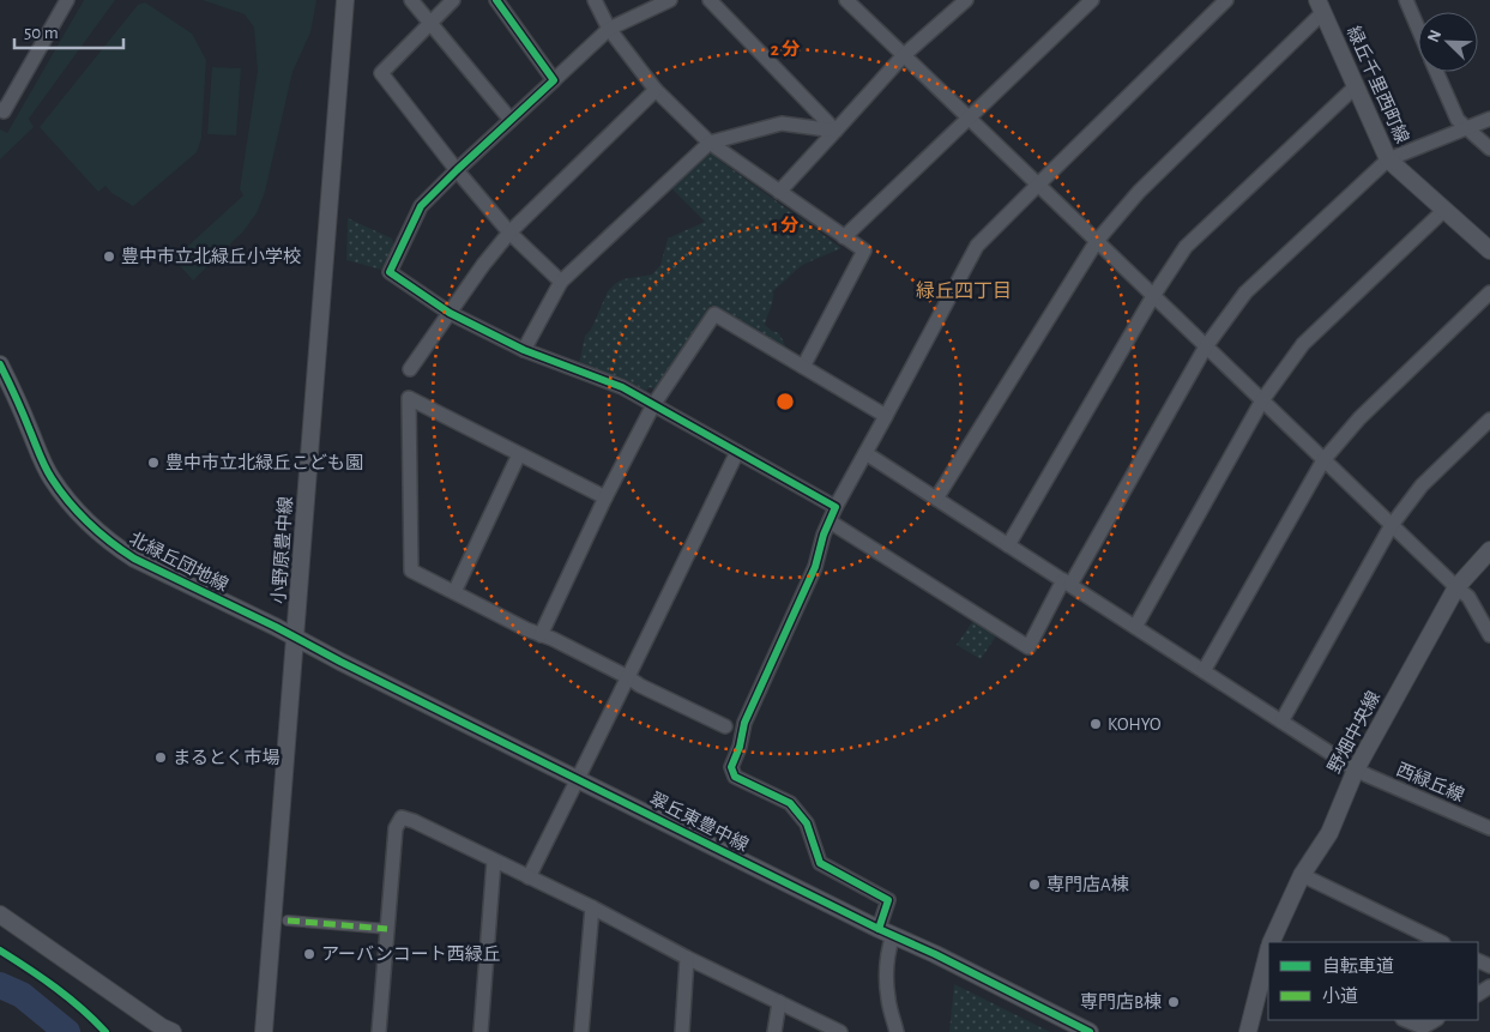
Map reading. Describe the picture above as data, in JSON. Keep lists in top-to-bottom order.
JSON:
{
  "streets": {
    "street": [
      "緑丘千里西町線",
      "小野原豊中線",
      "北緑丘団地線",
      "野畑中央線",
      "西緑丘線",
      "翠丘東豊中線"
    ]
  },
  "crossings": [
    ["小野原豊中線", "北緑丘団地線"],
    ["小野原豊中線", "翠丘東豊中線"],
    ["北緑丘団地線", "翠丘東豊中線"],
    ["野畑中央線", "西緑丘線"]
  ],
  "districts": ["緑丘四丁目"],
  "places": [
    "豊中市立北緑丘小学校",
    "豊中市立北緑丘こども園",
    "KOHYO",
    "まるとく市場",
    "専門店A棟",
    "アーバンコート西緑丘",
    "専門店B棟"
  ],
  "legend": ["自転車道", "小道"],
  "scale_bar": "50 m",
  "north": "top left",
  "rings": ["2 分", "1 分"]
}
